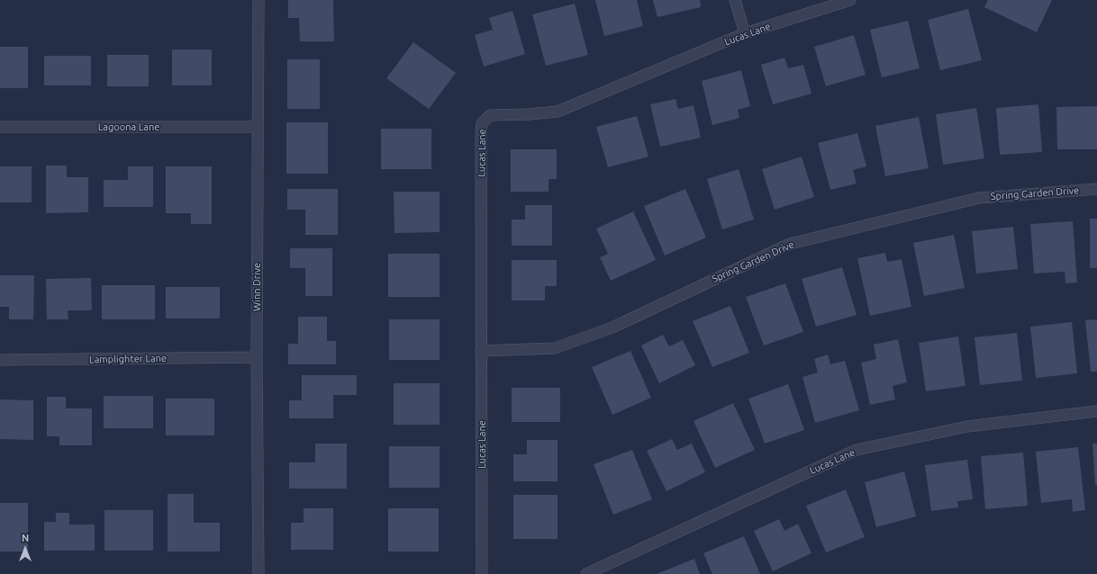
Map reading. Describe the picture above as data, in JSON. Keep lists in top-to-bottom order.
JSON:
{
  "streets": {
    "street": [
      "Lucas Lane",
      "Lagoona Lane",
      "Spring Garden Drive",
      "Winn Drive",
      "Lamplighter Lane"
    ]
  },
  "crossings": [
    ["Lucas Lane", "Spring Garden Drive"],
    ["Lagoona Lane", "Winn Drive"],
    ["Winn Drive", "Lamplighter Lane"]
  ],
  "north": "top"
}
